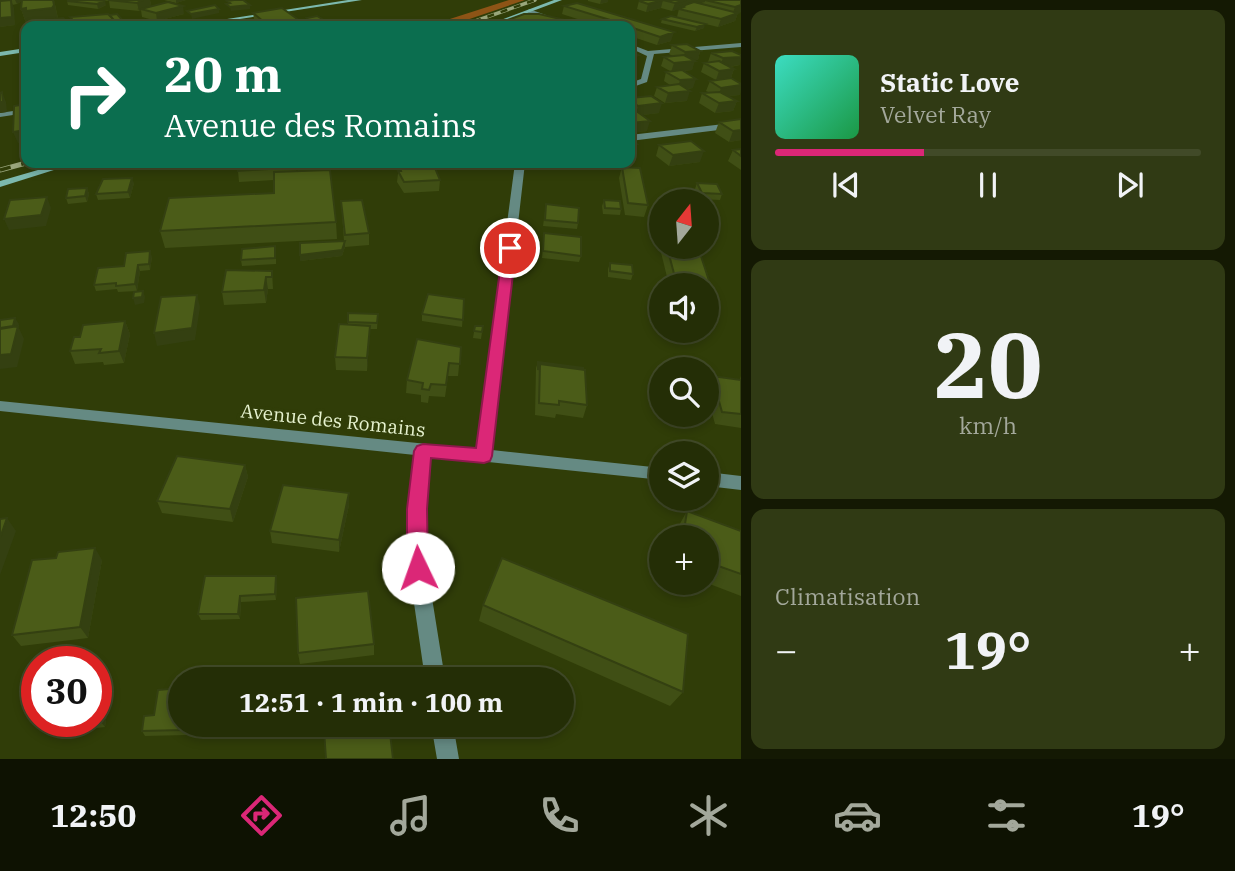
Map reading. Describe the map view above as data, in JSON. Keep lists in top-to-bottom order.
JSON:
{
  "streets": {
    "street": ["Avenue des Romains"]
  },
  "north": "top",
  "page": {
    "turn": ["20 m", "Avenue des Romains"],
    "song": ["Static Love", "Velvet Ray"],
    "map_buttons": "+",
    "tile": [
      ["20", "km/h"],
      "Climatisation"
    ],
    "heat": ["−", "19°", "+"],
    "limit": "30",
    "trip": "12:51 · 1 min · 100 m",
    "tabs": ["12:50", "19°"]
  }
}
